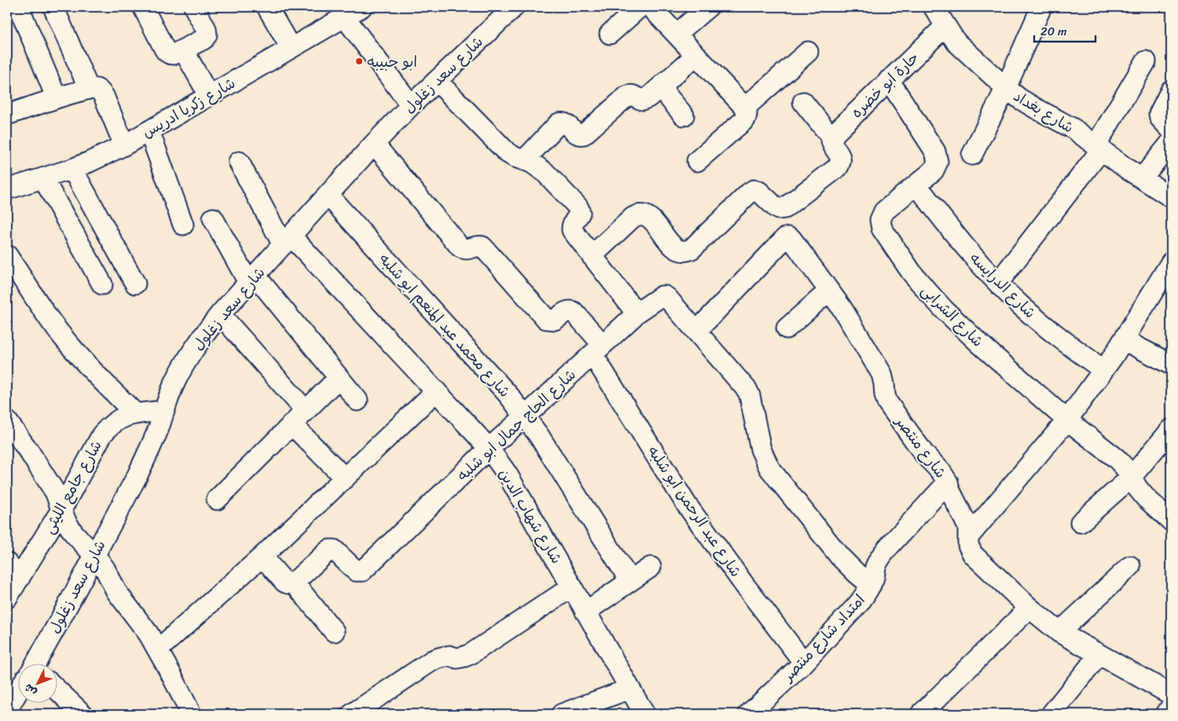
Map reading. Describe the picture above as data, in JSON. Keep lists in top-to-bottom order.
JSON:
{
  "streets": {
    "street": [
      "شارع سعد زغلول",
      "حارة ابو خضره",
      "شارع زكريا ادريس",
      "شارع بغداد",
      "شارع الدرايسه",
      "شارع الشرابى",
      "شارع محمد عبد المنعم ابو شلبه",
      "شارع الحاج جمال ابو شلبه",
      "شارع منتصر",
      "شارع جامع الليثى",
      "شارع عبد الرحمن ابو شلبه",
      "شارع شهاب الدين",
      "امتداد شارع منتصر"
    ]
  },
  "crossings": [
    ["شارع سعد زغلول", "شارع محمد عبد المنعم ابو شلبه"],
    ["شارع سعد زغلول", "شارع جامع الليثى"],
    ["شارع سعد زغلول", "شارع عبد الرحمن ابو شلبه"],
    ["شارع سعد زغلول", "شارع شهاب الدين"],
    ["حارة ابو خضره", "شارع بغداد"],
    ["حارة ابو خضره", "شارع الشرابى"],
    ["شارع الدرايسه", "شارع الشرابى"],
    ["شارع محمد عبد المنعم ابو شلبه", "شارع الحاج جمال ابو شلبه"],
    ["شارع الحاج جمال ابو شلبه", "شارع منتصر"],
    ["شارع الحاج جمال ابو شلبه", "شارع عبد الرحمن ابو شلبه"],
    ["شارع الحاج جمال ابو شلبه", "شارع شهاب الدين"],
    ["شارع منتصر", "امتداد شارع منتصر"],
    ["شارع عبد الرحمن ابو شلبه", "امتداد شارع منتصر"]
  ],
  "places": ["ابو حبيبه"],
  "scale_bar": "20 m",
  "north": "bottom left"
}
